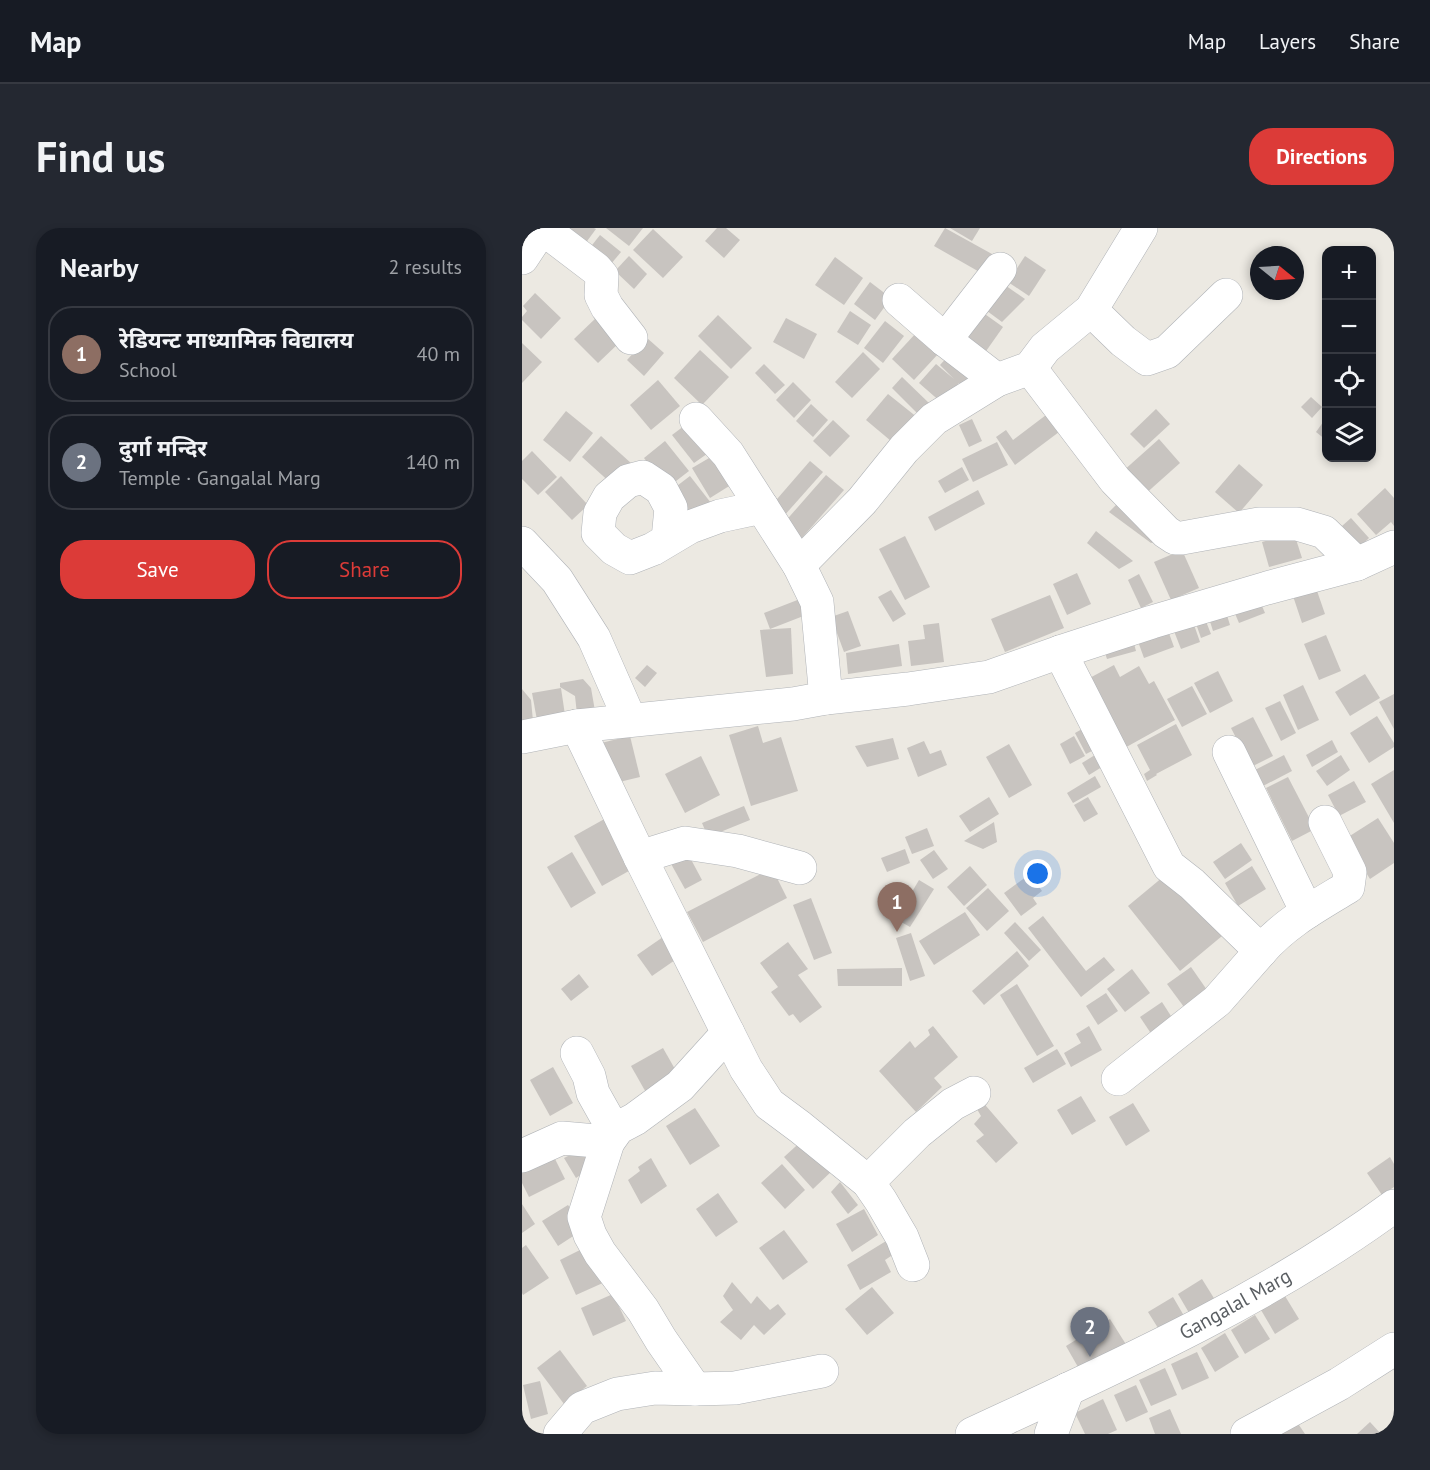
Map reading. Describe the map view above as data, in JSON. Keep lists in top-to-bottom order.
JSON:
{
  "streets": {
    "street": ["Gangalal Marg"]
  },
  "north": "right",
  "page": {
    "header": "Map",
    "nav": ["Map", "Layers", "Share"],
    "buttons": [
      "Directions",
      ["Save", "Share"]
    ],
    "title": "Find us",
    "heading": ["Nearby", "2 results"],
    "map_buttons": ["+", "−"],
    "list": [
      {
        "mark": "1",
        "name": "रेडियन्ट माध्यामिक विद्यालय",
        "note": "School",
        "value": "40 m"
      },
      {
        "mark": "2",
        "name": "दुर्गा मन्दिर",
        "note": "Temple · Gangalal Marg",
        "value": "140 m"
      }
    ],
    "pins": ["1", "2"]
  }
}
